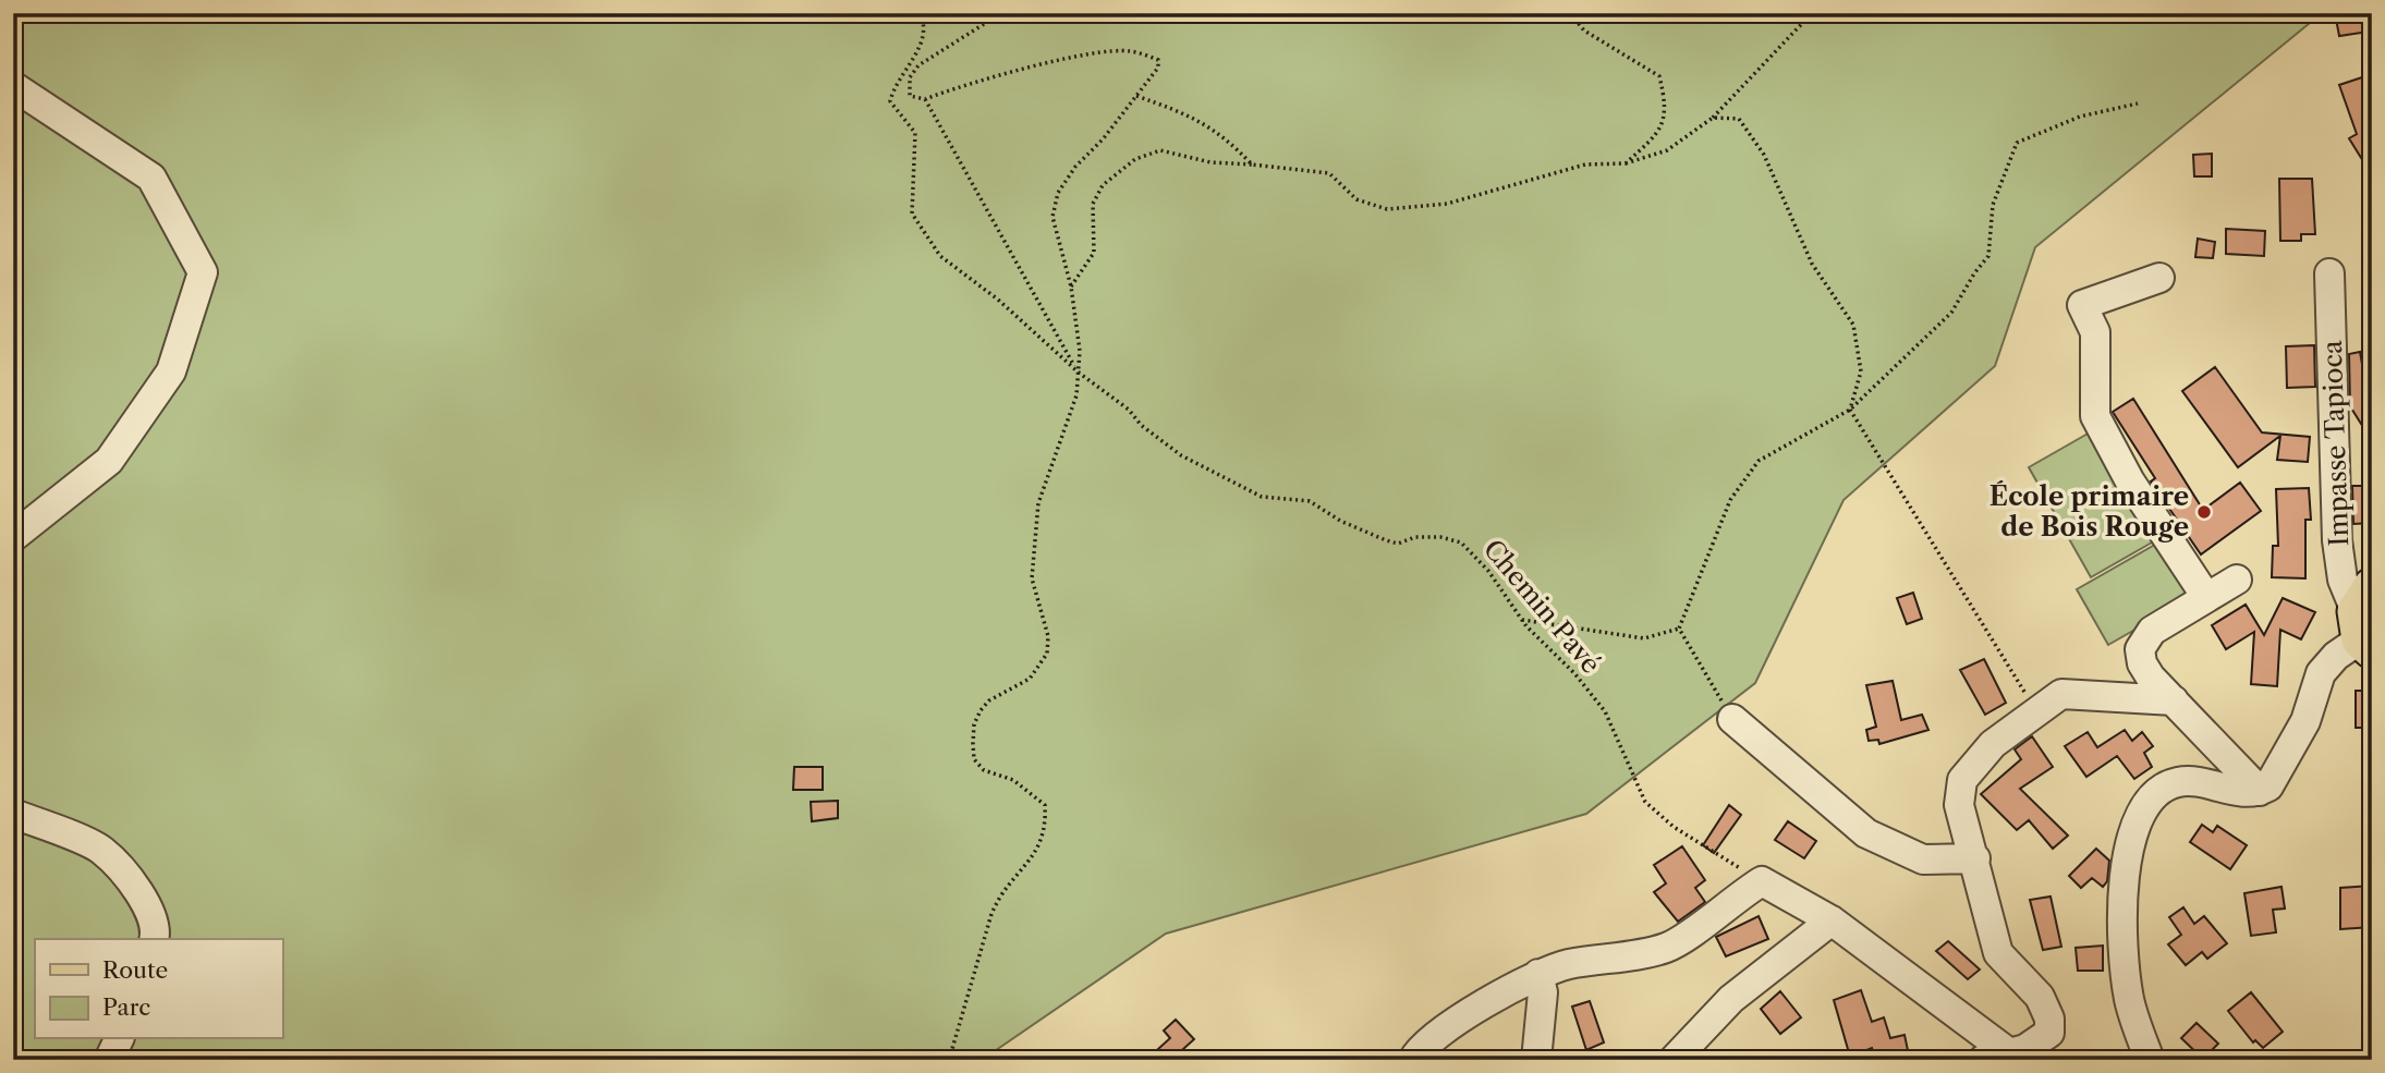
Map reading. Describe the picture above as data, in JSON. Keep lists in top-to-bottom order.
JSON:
{
  "streets": {
    "street": ["Impasse Tapioca"],
    "path": ["Chemin Pavé"]
  },
  "places": ["École primaire de Bois Rouge"],
  "legend": ["Route", "Parc"]
}
